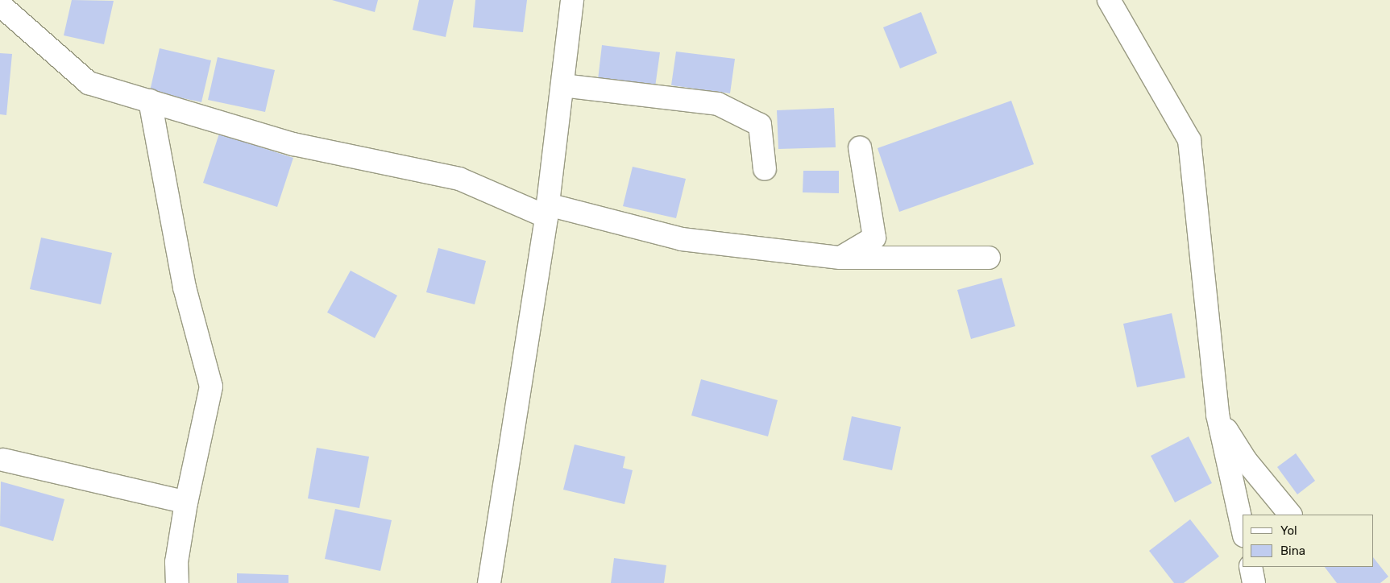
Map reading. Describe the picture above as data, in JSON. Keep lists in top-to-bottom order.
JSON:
{
  "legend": ["Yol", "Bina"]
}
